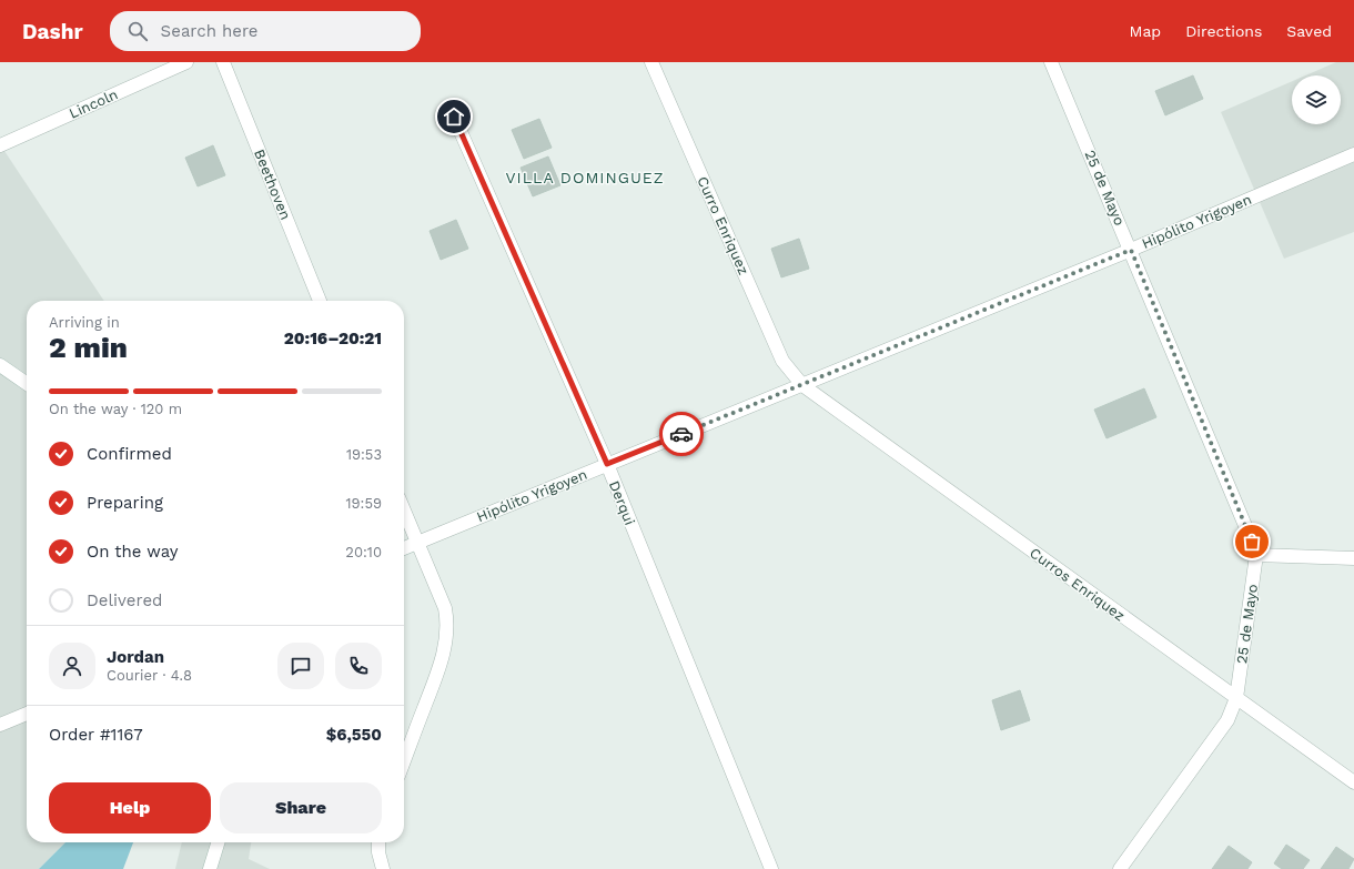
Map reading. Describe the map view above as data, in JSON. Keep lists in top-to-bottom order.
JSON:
{
  "streets": {
    "street": [
      "Lincoln",
      "Beethoven",
      "25 de Mayo",
      "Hipólito Yrigoyen",
      "Curro Enriquez",
      "Derqui",
      "Curros Enriquez"
    ]
  },
  "crossings": [
    ["25 de Mayo", "Hipólito Yrigoyen"],
    ["25 de Mayo", "Curros Enriquez"],
    ["Hipólito Yrigoyen", "Curro Enriquez"],
    ["Hipólito Yrigoyen", "Derqui"],
    ["Hipólito Yrigoyen", "Curros Enriquez"],
    ["Curro Enriquez", "Curros Enriquez"]
  ],
  "districts": ["VILLA DOMINGUEZ"],
  "page": {
    "header": "Dashr",
    "search": "Search here",
    "nav": ["Map", "Directions", "Saved"],
    "heading": ["2 min", "Arriving in", "20:16–20:21"],
    "panel": [
      "Jordan",
      "Courier · 4.8",
      "Order #1167",
      "$6,550"
    ],
    "bar": "On the way · 120 m",
    "list": [
      ["Confirmed", "19:53"],
      ["Preparing", "19:59"],
      ["On the way", "20:10"],
      "Delivered"
    ],
    "buttons": ["Help", "Share"]
  }
}
